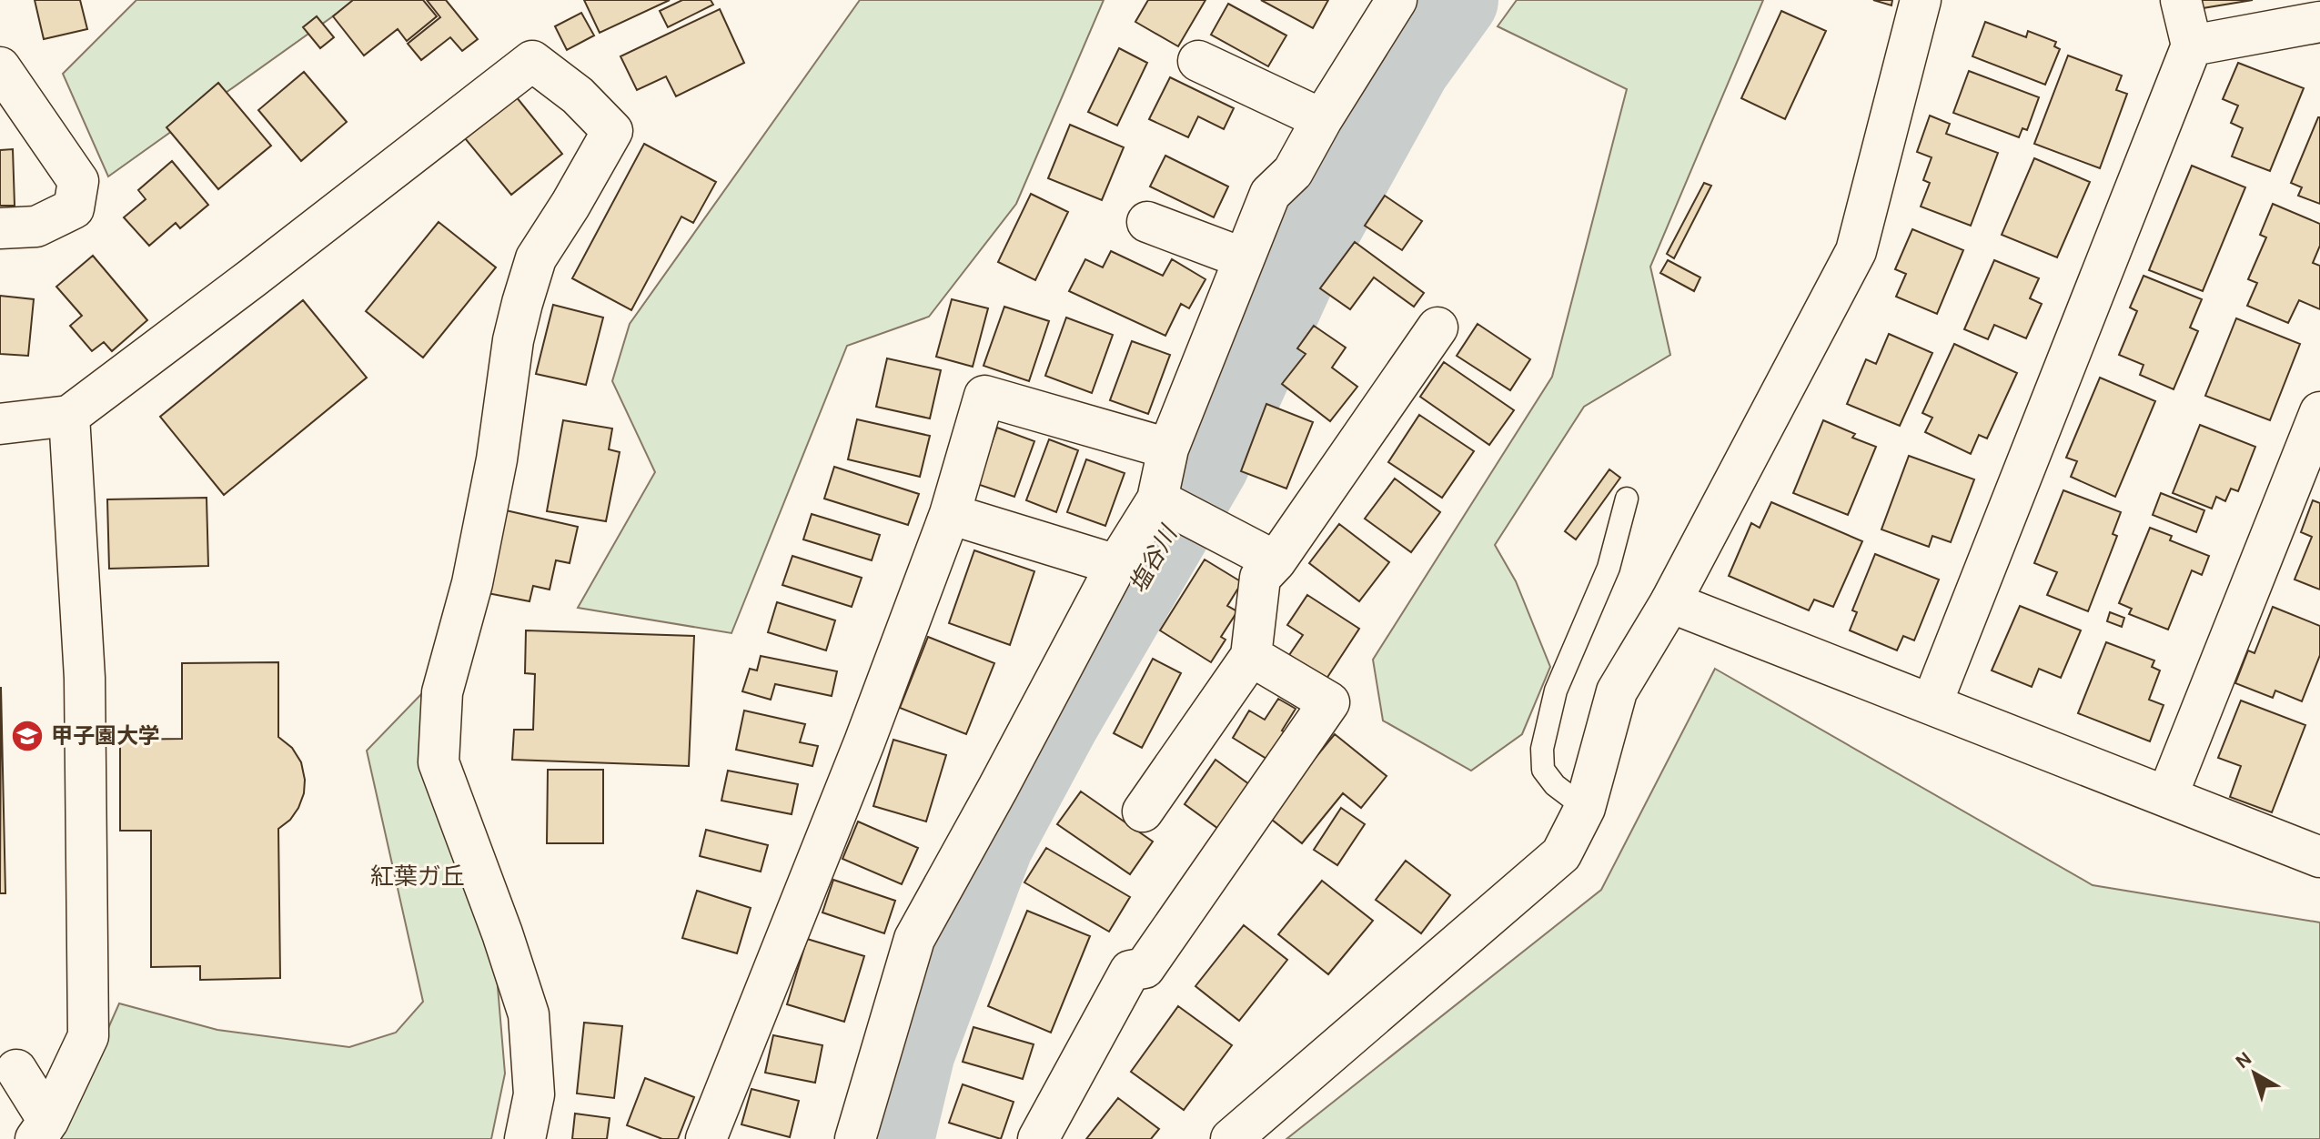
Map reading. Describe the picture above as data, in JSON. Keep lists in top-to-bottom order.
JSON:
{
  "districts": ["紅葉ガ丘"],
  "water": ["塩谷川"],
  "places": {
    "school or university": ["甲子園大学"]
  },
  "north": "top left"
}
